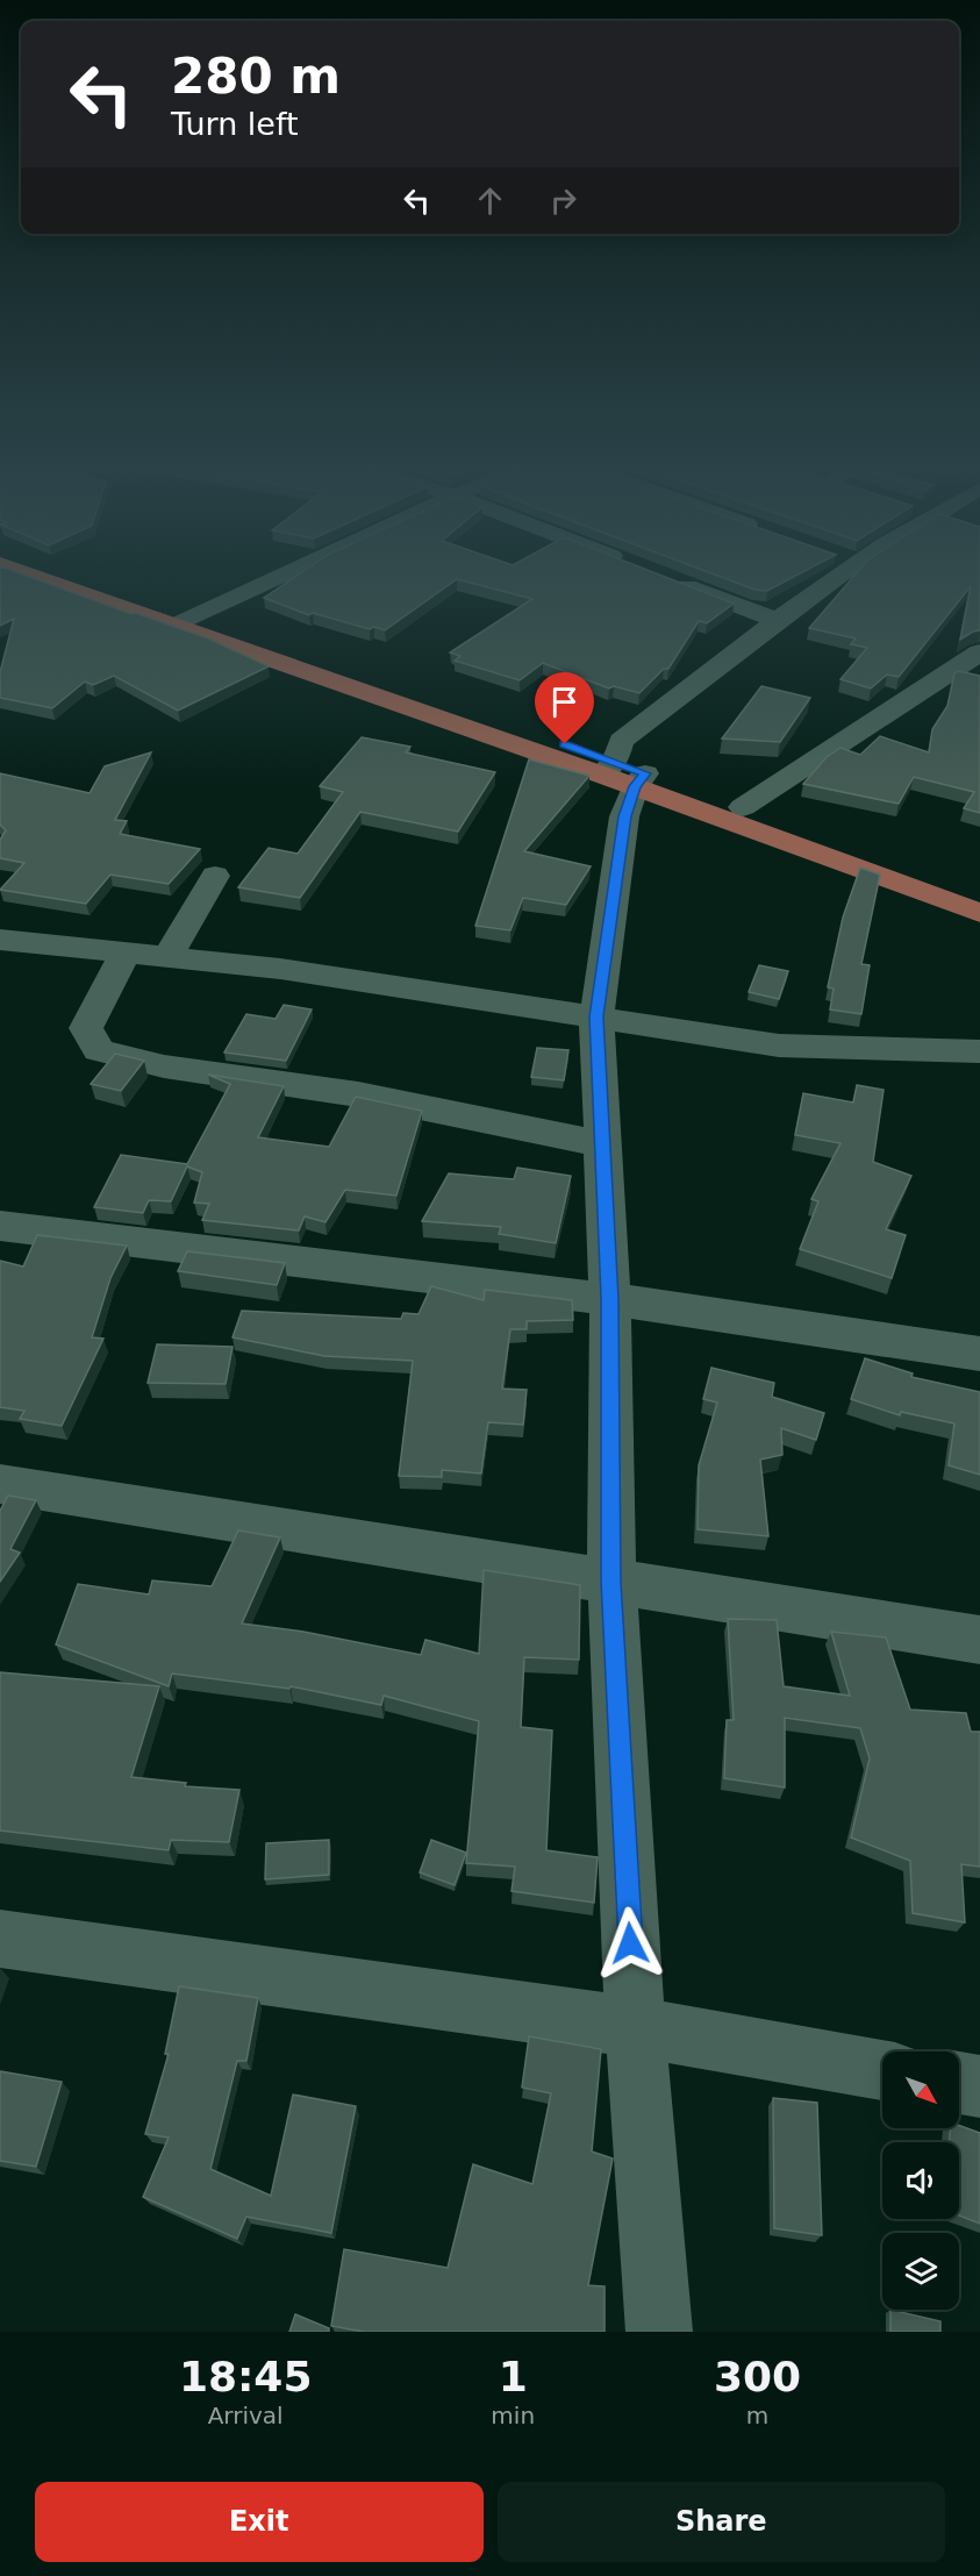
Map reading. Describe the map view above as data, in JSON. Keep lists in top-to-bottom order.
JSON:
{
  "north": "bottom right",
  "page": {
    "turn": ["280 m", "Turn left"],
    "eta": [
      "18:45",
      "Arrival",
      "1",
      "min",
      "300",
      "m"
    ],
    "buttons": ["Exit", "Share"]
  }
}
